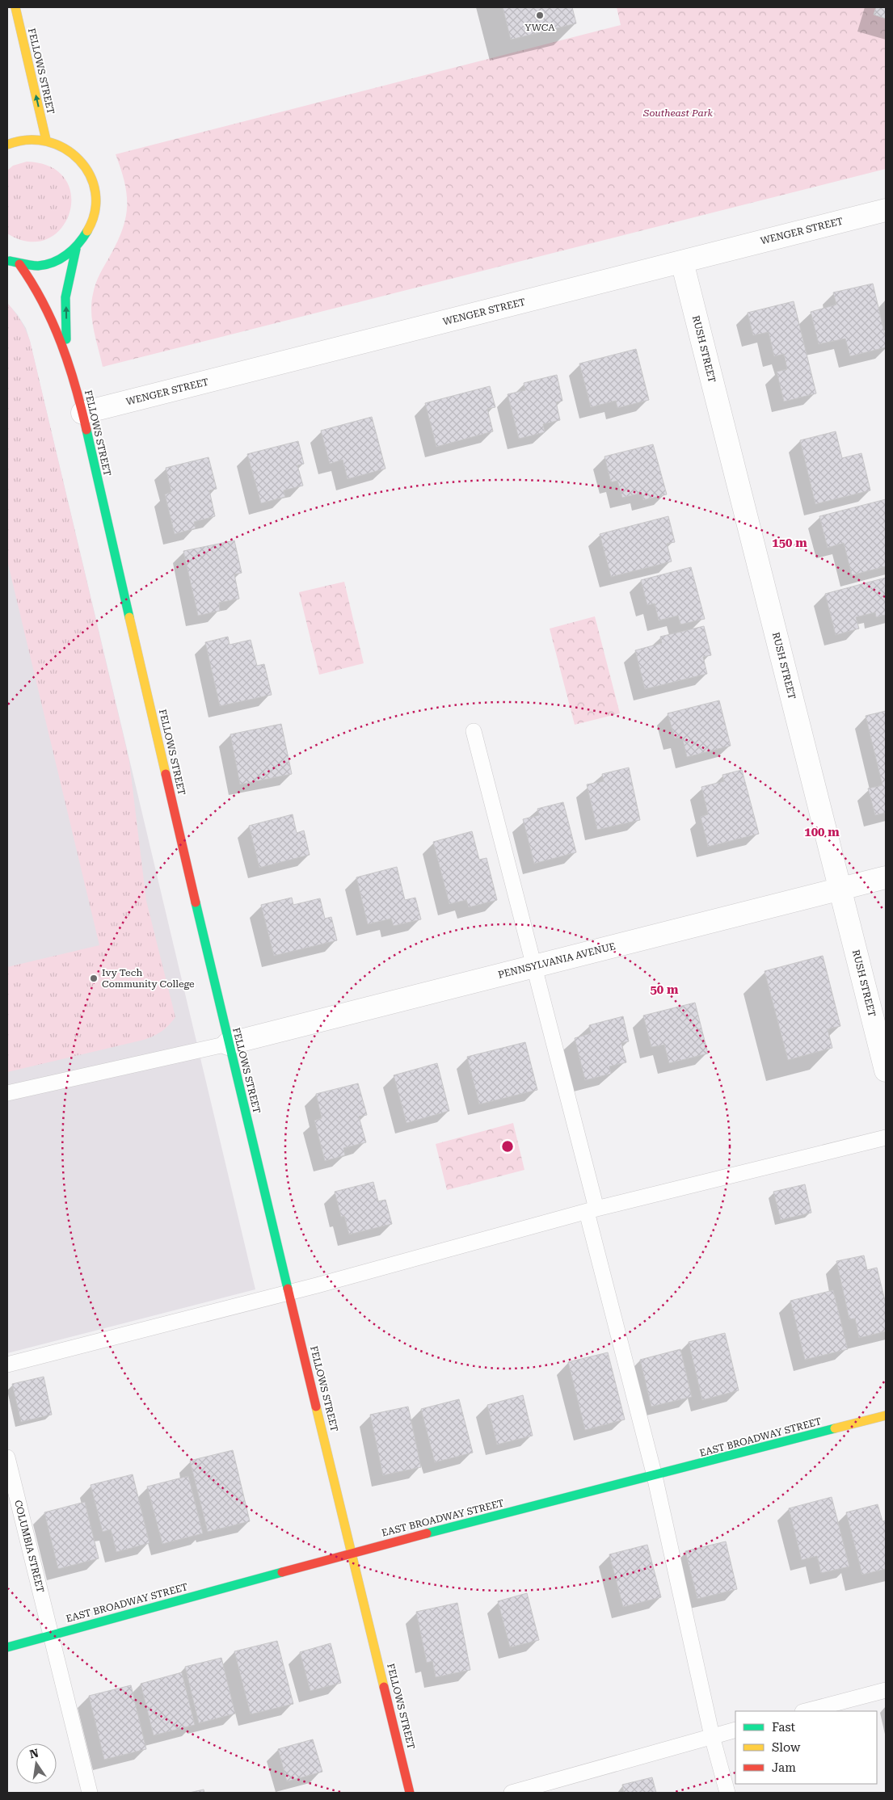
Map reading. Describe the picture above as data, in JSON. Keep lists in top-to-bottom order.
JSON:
{
  "streets": {
    "street": [
      "FELLOWS STREET",
      "WENGER STREET",
      "RUSH STREET",
      "PENNSYLVANIA AVENUE",
      "EAST BROADWAY STREET"
    ],
    "lane": ["COLUMBIA STREET"]
  },
  "crossings": [
    ["FELLOWS STREET", "WENGER STREET"],
    ["FELLOWS STREET", "PENNSYLVANIA AVENUE"],
    ["FELLOWS STREET", "EAST BROADWAY STREET"],
    ["WENGER STREET", "RUSH STREET"],
    ["RUSH STREET", "PENNSYLVANIA AVENUE"],
    ["EAST BROADWAY STREET", "COLUMBIA STREET"]
  ],
  "parks": ["Southeast Park"],
  "places": ["YWCA", "Ivy Tech Community College"],
  "legend": ["Fast", "Slow", "Jam"],
  "north": "top",
  "rings": ["150 m", "100 m", "50 m"]
}
